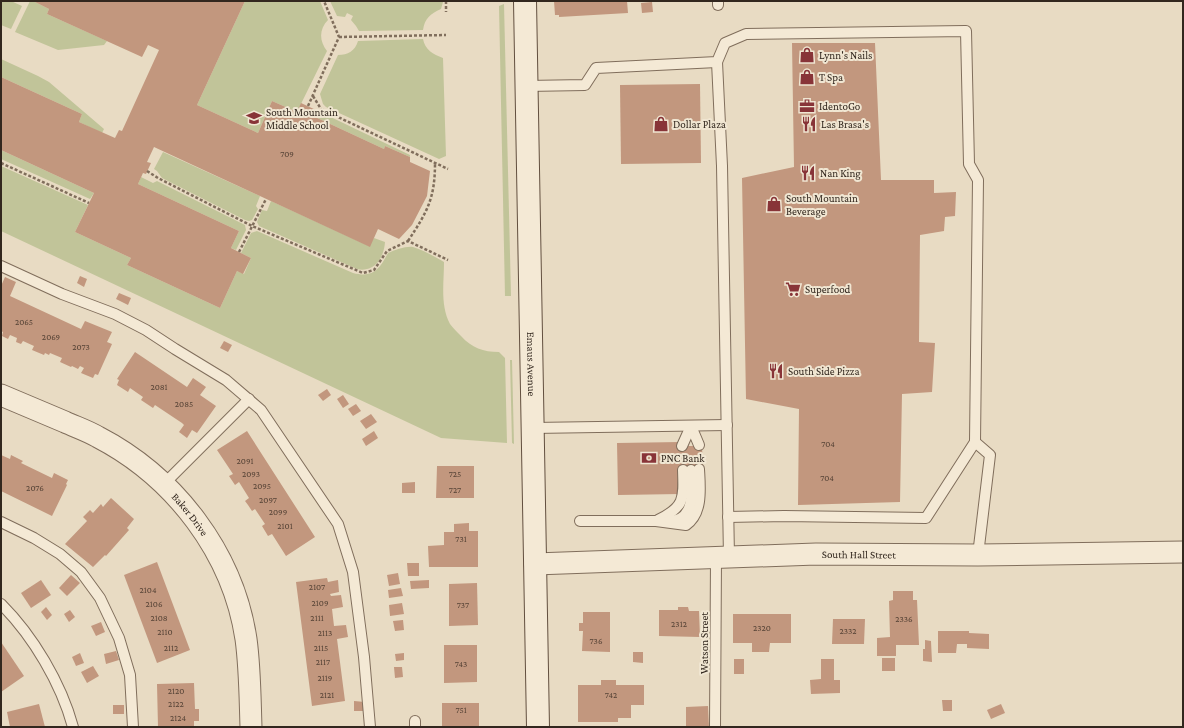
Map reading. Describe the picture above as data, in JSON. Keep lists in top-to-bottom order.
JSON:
{
  "streets": {
    "main road": ["Emaus Avenue"],
    "street": ["Baker Drive", "South Hall Street"],
    "lane": ["Watson Street"]
  },
  "crossings": [
    ["Emaus Avenue", "South Hall Street"],
    ["South Hall Street", "Watson Street"]
  ],
  "places": {
    "shop": [
      "Lynn's Nails",
      "T Spa",
      "Dollar Plaza",
      "South Mountain Beverage"
    ],
    "office": ["IdentoGo"],
    "school or university": ["South Mountain Middle School"],
    "restaurant": ["Las Brasa's", "Nan King", "South Side Pizza"],
    "supermarket": ["Superfood"],
    "bank": ["PNC Bank"]
  },
  "house_numbers": [
    "709",
    "2065",
    "2069",
    "2073",
    "2081",
    "2085",
    "704",
    "2091",
    "2093",
    "725",
    "704",
    "2095",
    "2076",
    "727",
    "2097",
    "2099",
    "2101",
    "731",
    "2107",
    "2104",
    "2109",
    "2106",
    "737",
    "2108",
    "2111",
    "2336",
    "2312",
    "2320",
    "2332",
    "2110",
    "2113",
    "736",
    "2112",
    "2115",
    "2117",
    "743",
    "2119",
    "2120",
    "2121",
    "742",
    "2122",
    "751",
    "2124"
  ]
}
